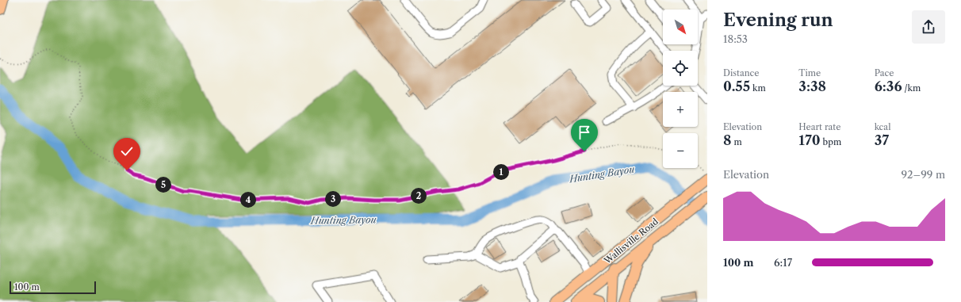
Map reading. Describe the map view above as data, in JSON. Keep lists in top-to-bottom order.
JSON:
{
  "streets": {
    "main road": ["Wallisville Road"]
  },
  "water": ["Hunting Bayou"],
  "scale_bar": "100 m",
  "north": "bottom right",
  "page": {
    "heading": ["Evening run", "18:53"],
    "map_buttons": ["+", "−"],
    "stats": [
      ["Distance", "0.55 km"],
      ["Time", "3:38"],
      ["Pace", "6:36 /km"],
      ["Elevation", "8 m"],
      ["Heart rate", "170 bpm"],
      ["kcal", "37"]
    ],
    "chart": ["Elevation", "92–99 m"],
    "pins": [
      "1",
      "5",
      "2",
      "3",
      "4"
    ],
    "list": [
      {
        "name": "100 m",
        "note": "6:17"
      }
    ],
    "scale": "100 m"
  }
}
